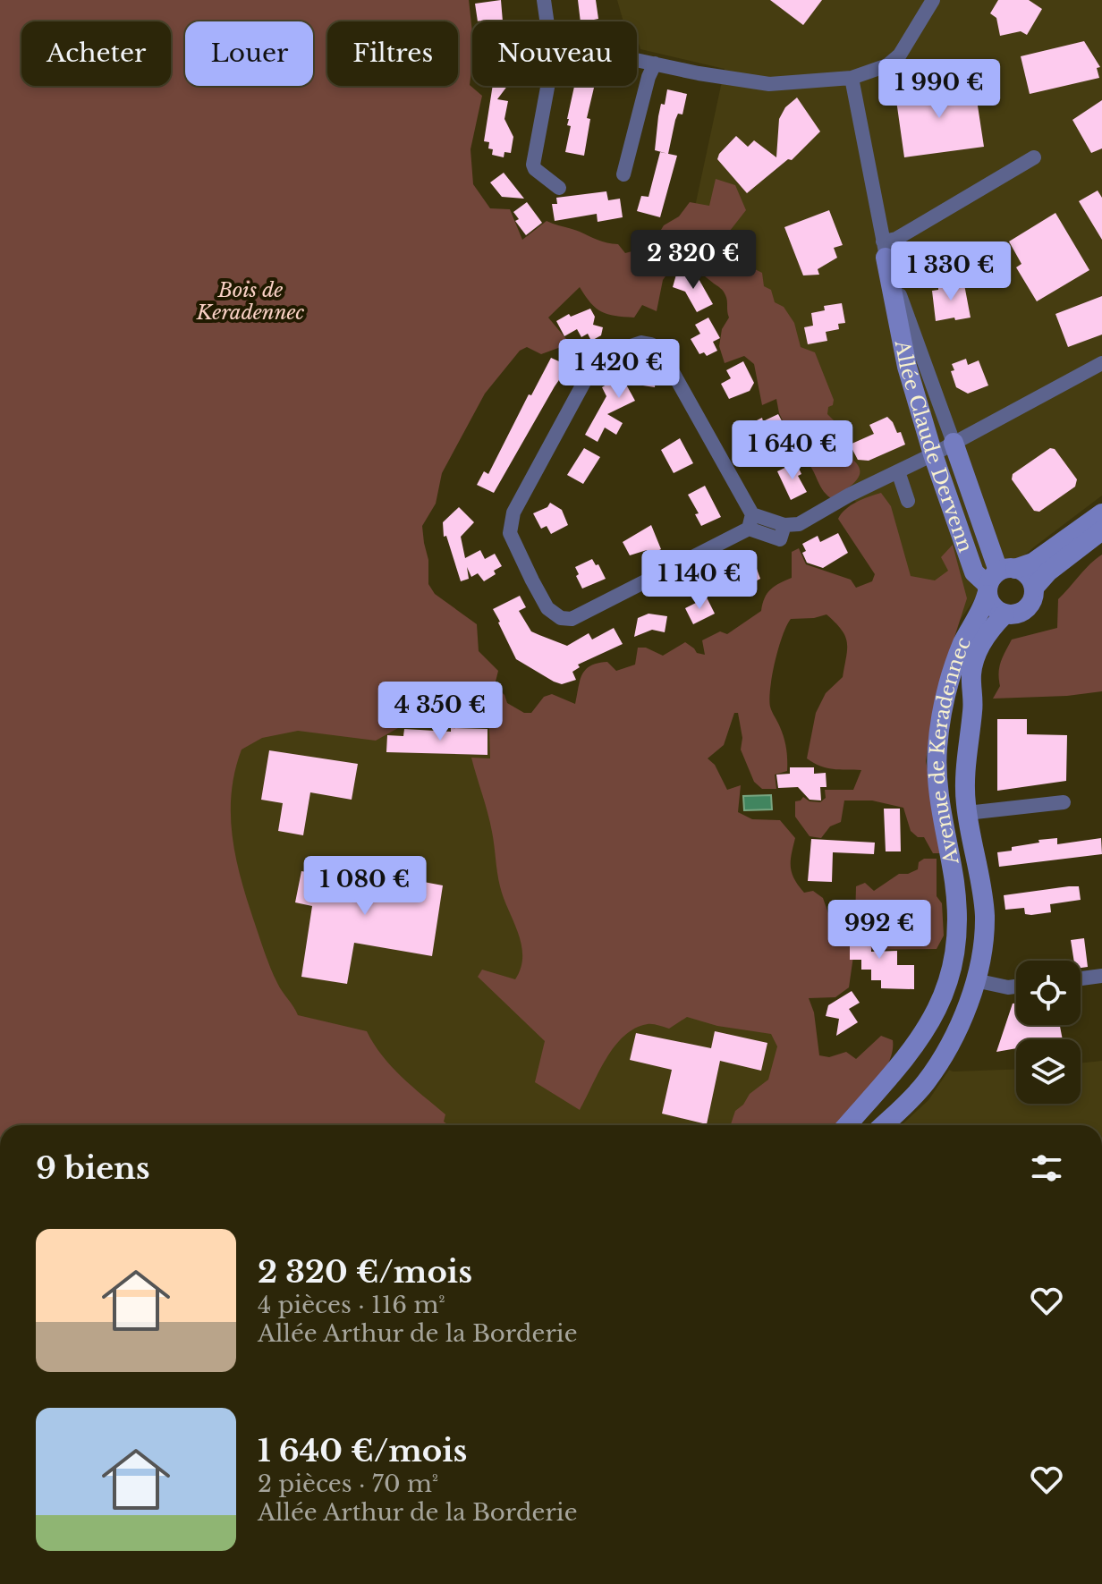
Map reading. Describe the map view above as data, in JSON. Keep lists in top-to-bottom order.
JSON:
{
  "streets": {
    "street": ["Allée Claude Dervenn", "Avenue de Keradennec"]
  },
  "crossings": [
    ["Allée Claude Dervenn", "Avenue de Keradennec"]
  ],
  "parks": ["Bois de Keradennec"],
  "page": {
    "chip": [
      "Acheter",
      "Louer",
      "Filtres",
      "Nouveau"
    ],
    "price": [
      "1 990 €",
      "2 320 €",
      "1 330 €",
      "1 420 €",
      "1 640 €",
      "1 140 €",
      "4 350 €",
      "1 080 €",
      "992 €"
    ],
    "heading": "9 biens",
    "list": [
      {
        "name": "2 320 €/mois",
        "note": "4 pièces · 116 m² · Allée Arthur de la Borderie"
      },
      {
        "name": "1 640 €/mois",
        "note": "2 pièces · 70 m² · Allée Arthur de la Borderie"
      }
    ]
  }
}
